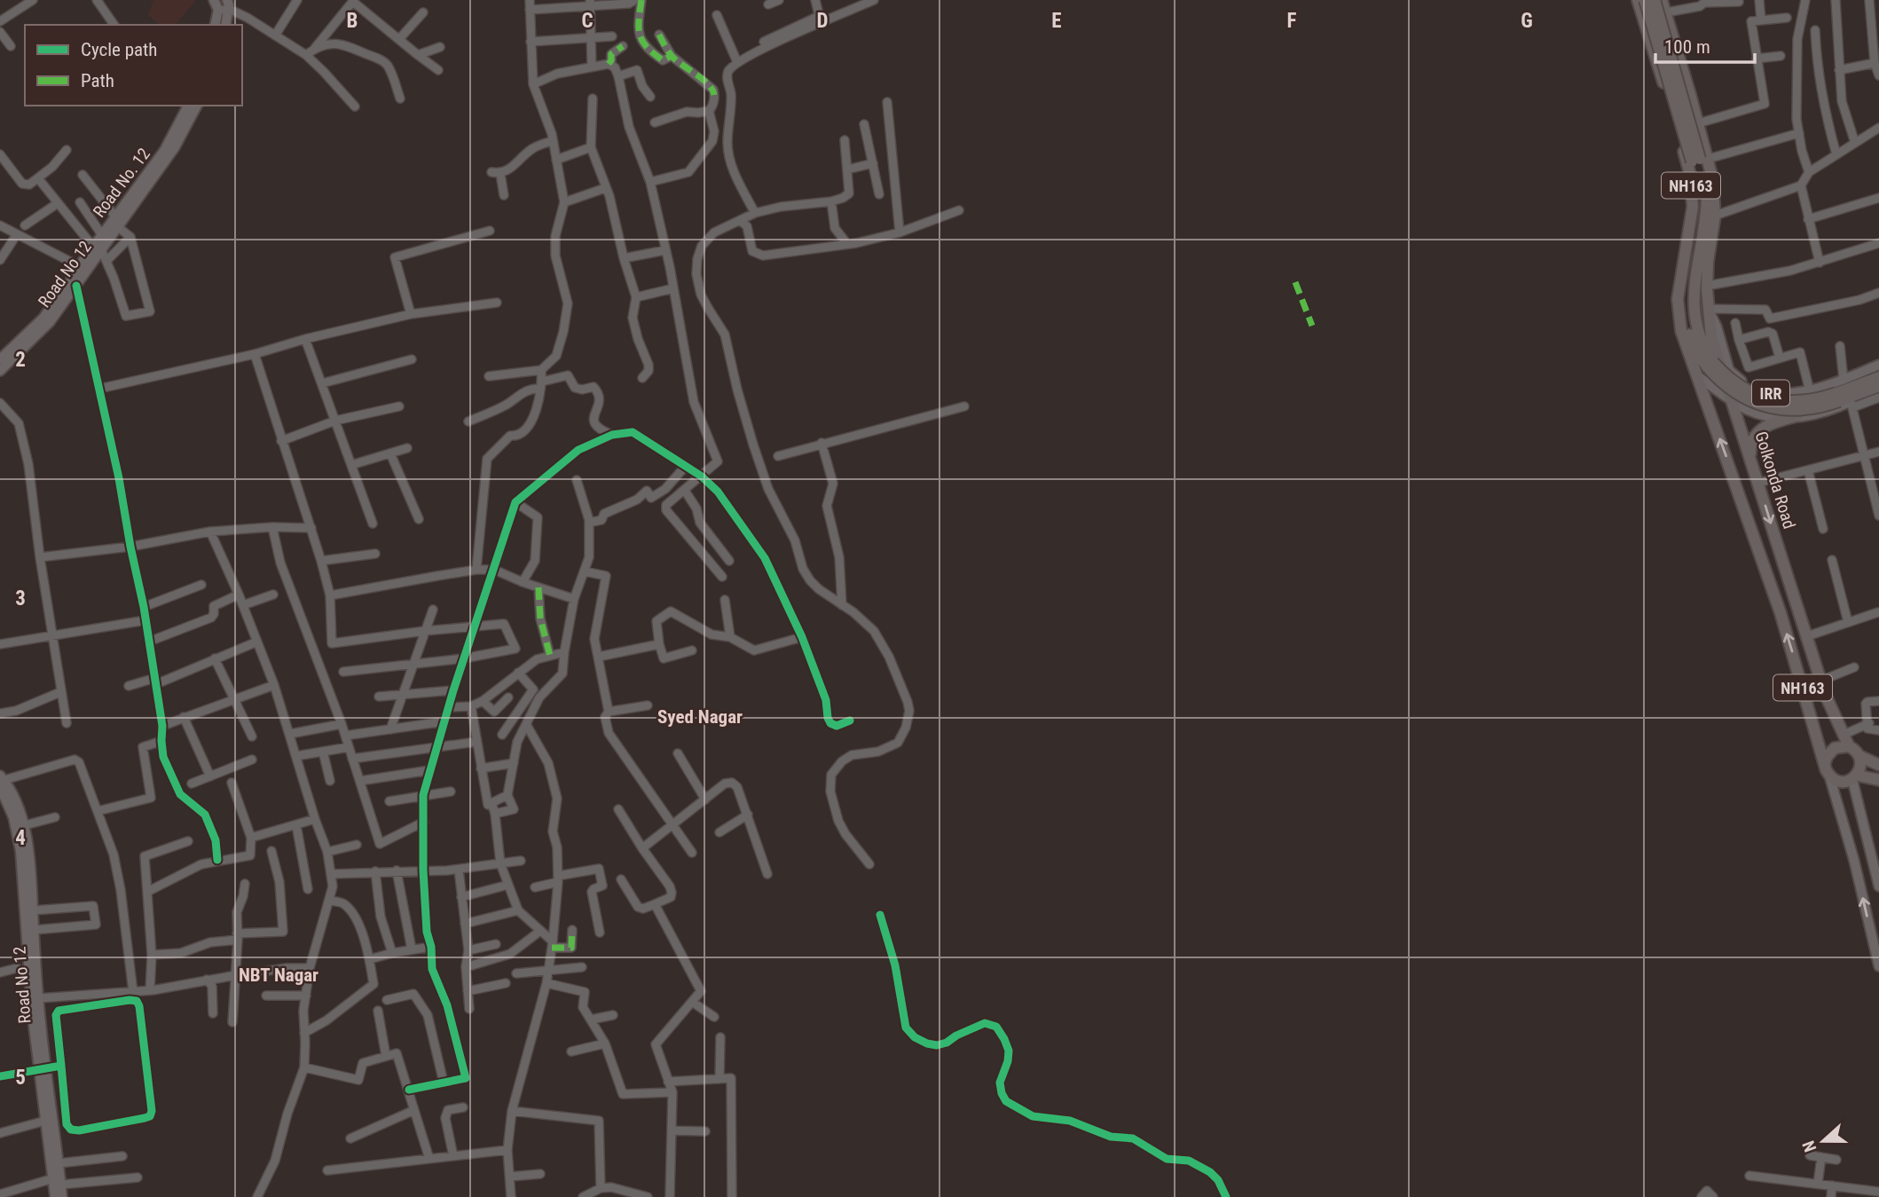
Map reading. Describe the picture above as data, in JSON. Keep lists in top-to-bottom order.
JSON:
{
  "streets": {
    "highway": ["NH163", "Golkonda Road"],
    "main road": ["Road No. 12", "Road No 12", "IRR"]
  },
  "crossings": [
    ["Road No. 12", "Road No 12"],
    ["NH163", "IRR"],
    ["NH163", "Golkonda Road"],
    ["IRR", "Golkonda Road"]
  ],
  "districts": ["Syed Nagar", "NBT Nagar"],
  "legend": ["Cycle path", "Path"],
  "scale_bar": "100 m",
  "north": "left",
  "grid": {
    "columns": [
      "B",
      "C",
      "D",
      "E",
      "F",
      "G"
    ],
    "rows": [
      "2",
      "3",
      "4",
      "5"
    ]
  }
}
